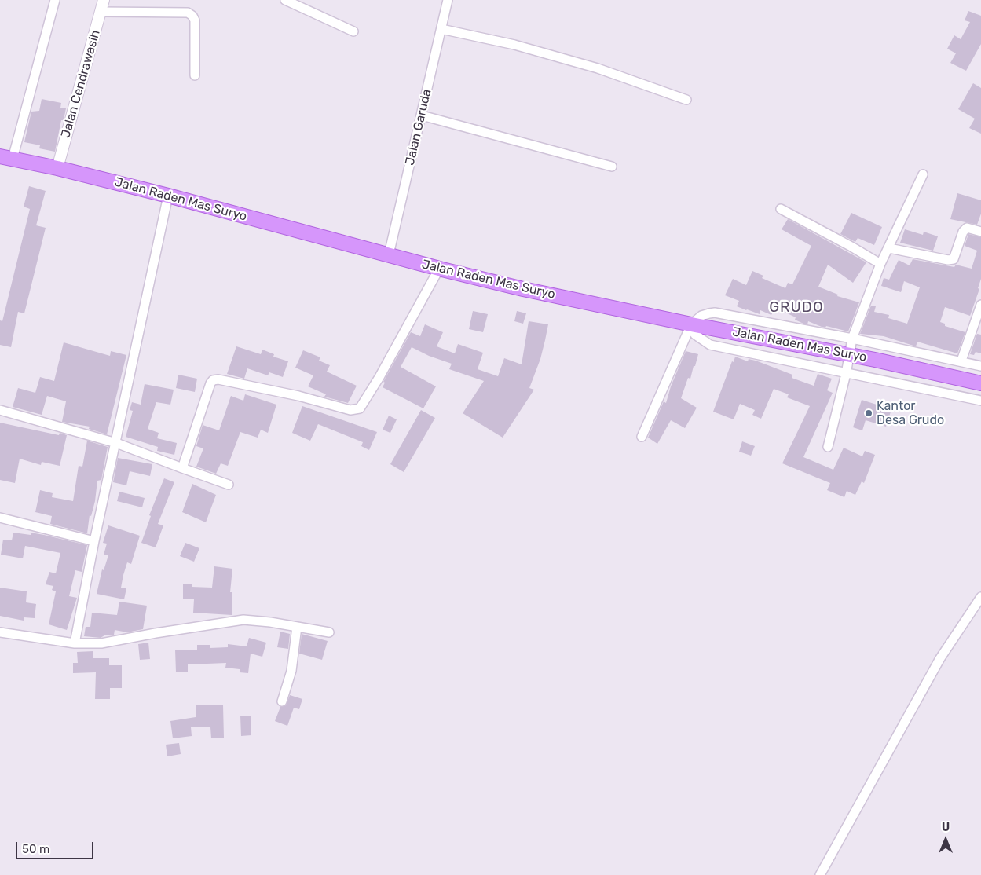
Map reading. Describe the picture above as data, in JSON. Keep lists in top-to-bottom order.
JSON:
{
  "streets": {
    "main road": ["Jalan Raden Mas Suryo"],
    "street": ["Jalan Cendrawasih", "Jalan Garuda"]
  },
  "crossings": [
    ["Jalan Cendrawasih", "Jalan Raden Mas Suryo"],
    ["Jalan Garuda", "Jalan Raden Mas Suryo"]
  ],
  "districts": ["GRUDO"],
  "places": ["Kantor Desa Grudo"],
  "scale_bar": "50 m",
  "north": "top"
}
